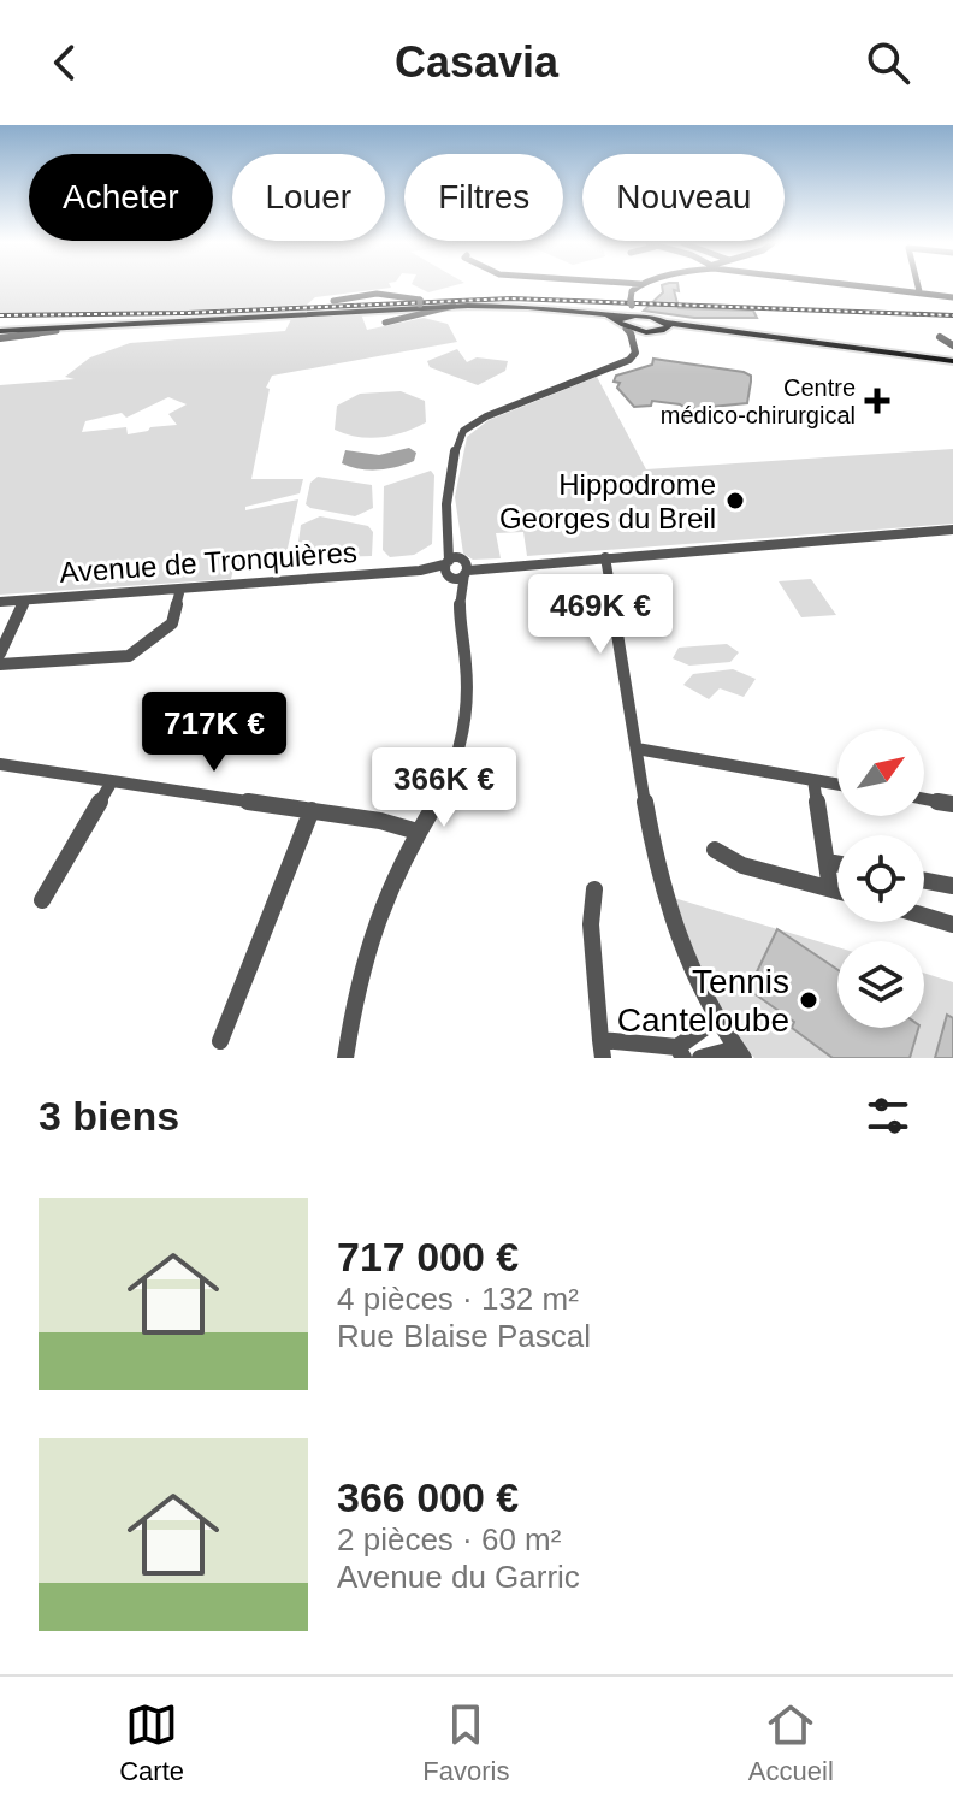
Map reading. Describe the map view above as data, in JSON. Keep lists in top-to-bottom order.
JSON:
{
  "streets": {
    "street": ["Avenue de Tronquières"]
  },
  "places": {
    "health": ["Centre médico-chirurgical"],
    "other": ["Hippodrome Georges du Breil", "Tennis Canteloube"]
  },
  "north": "top right",
  "page": {
    "header": "Casavia",
    "chip": [
      "Acheter",
      "Louer",
      "Filtres",
      "Nouveau"
    ],
    "price": ["469K €", "717K €", "366K €"],
    "heading": "3 biens",
    "list": [
      {
        "name": "717 000 €",
        "note": "4 pièces · 132 m² · Rue Blaise Pascal"
      },
      {
        "name": "366 000 €",
        "note": "2 pièces · 60 m² · Avenue du Garric"
      }
    ],
    "tabs": ["Carte", "Favoris", "Accueil"]
  }
}
